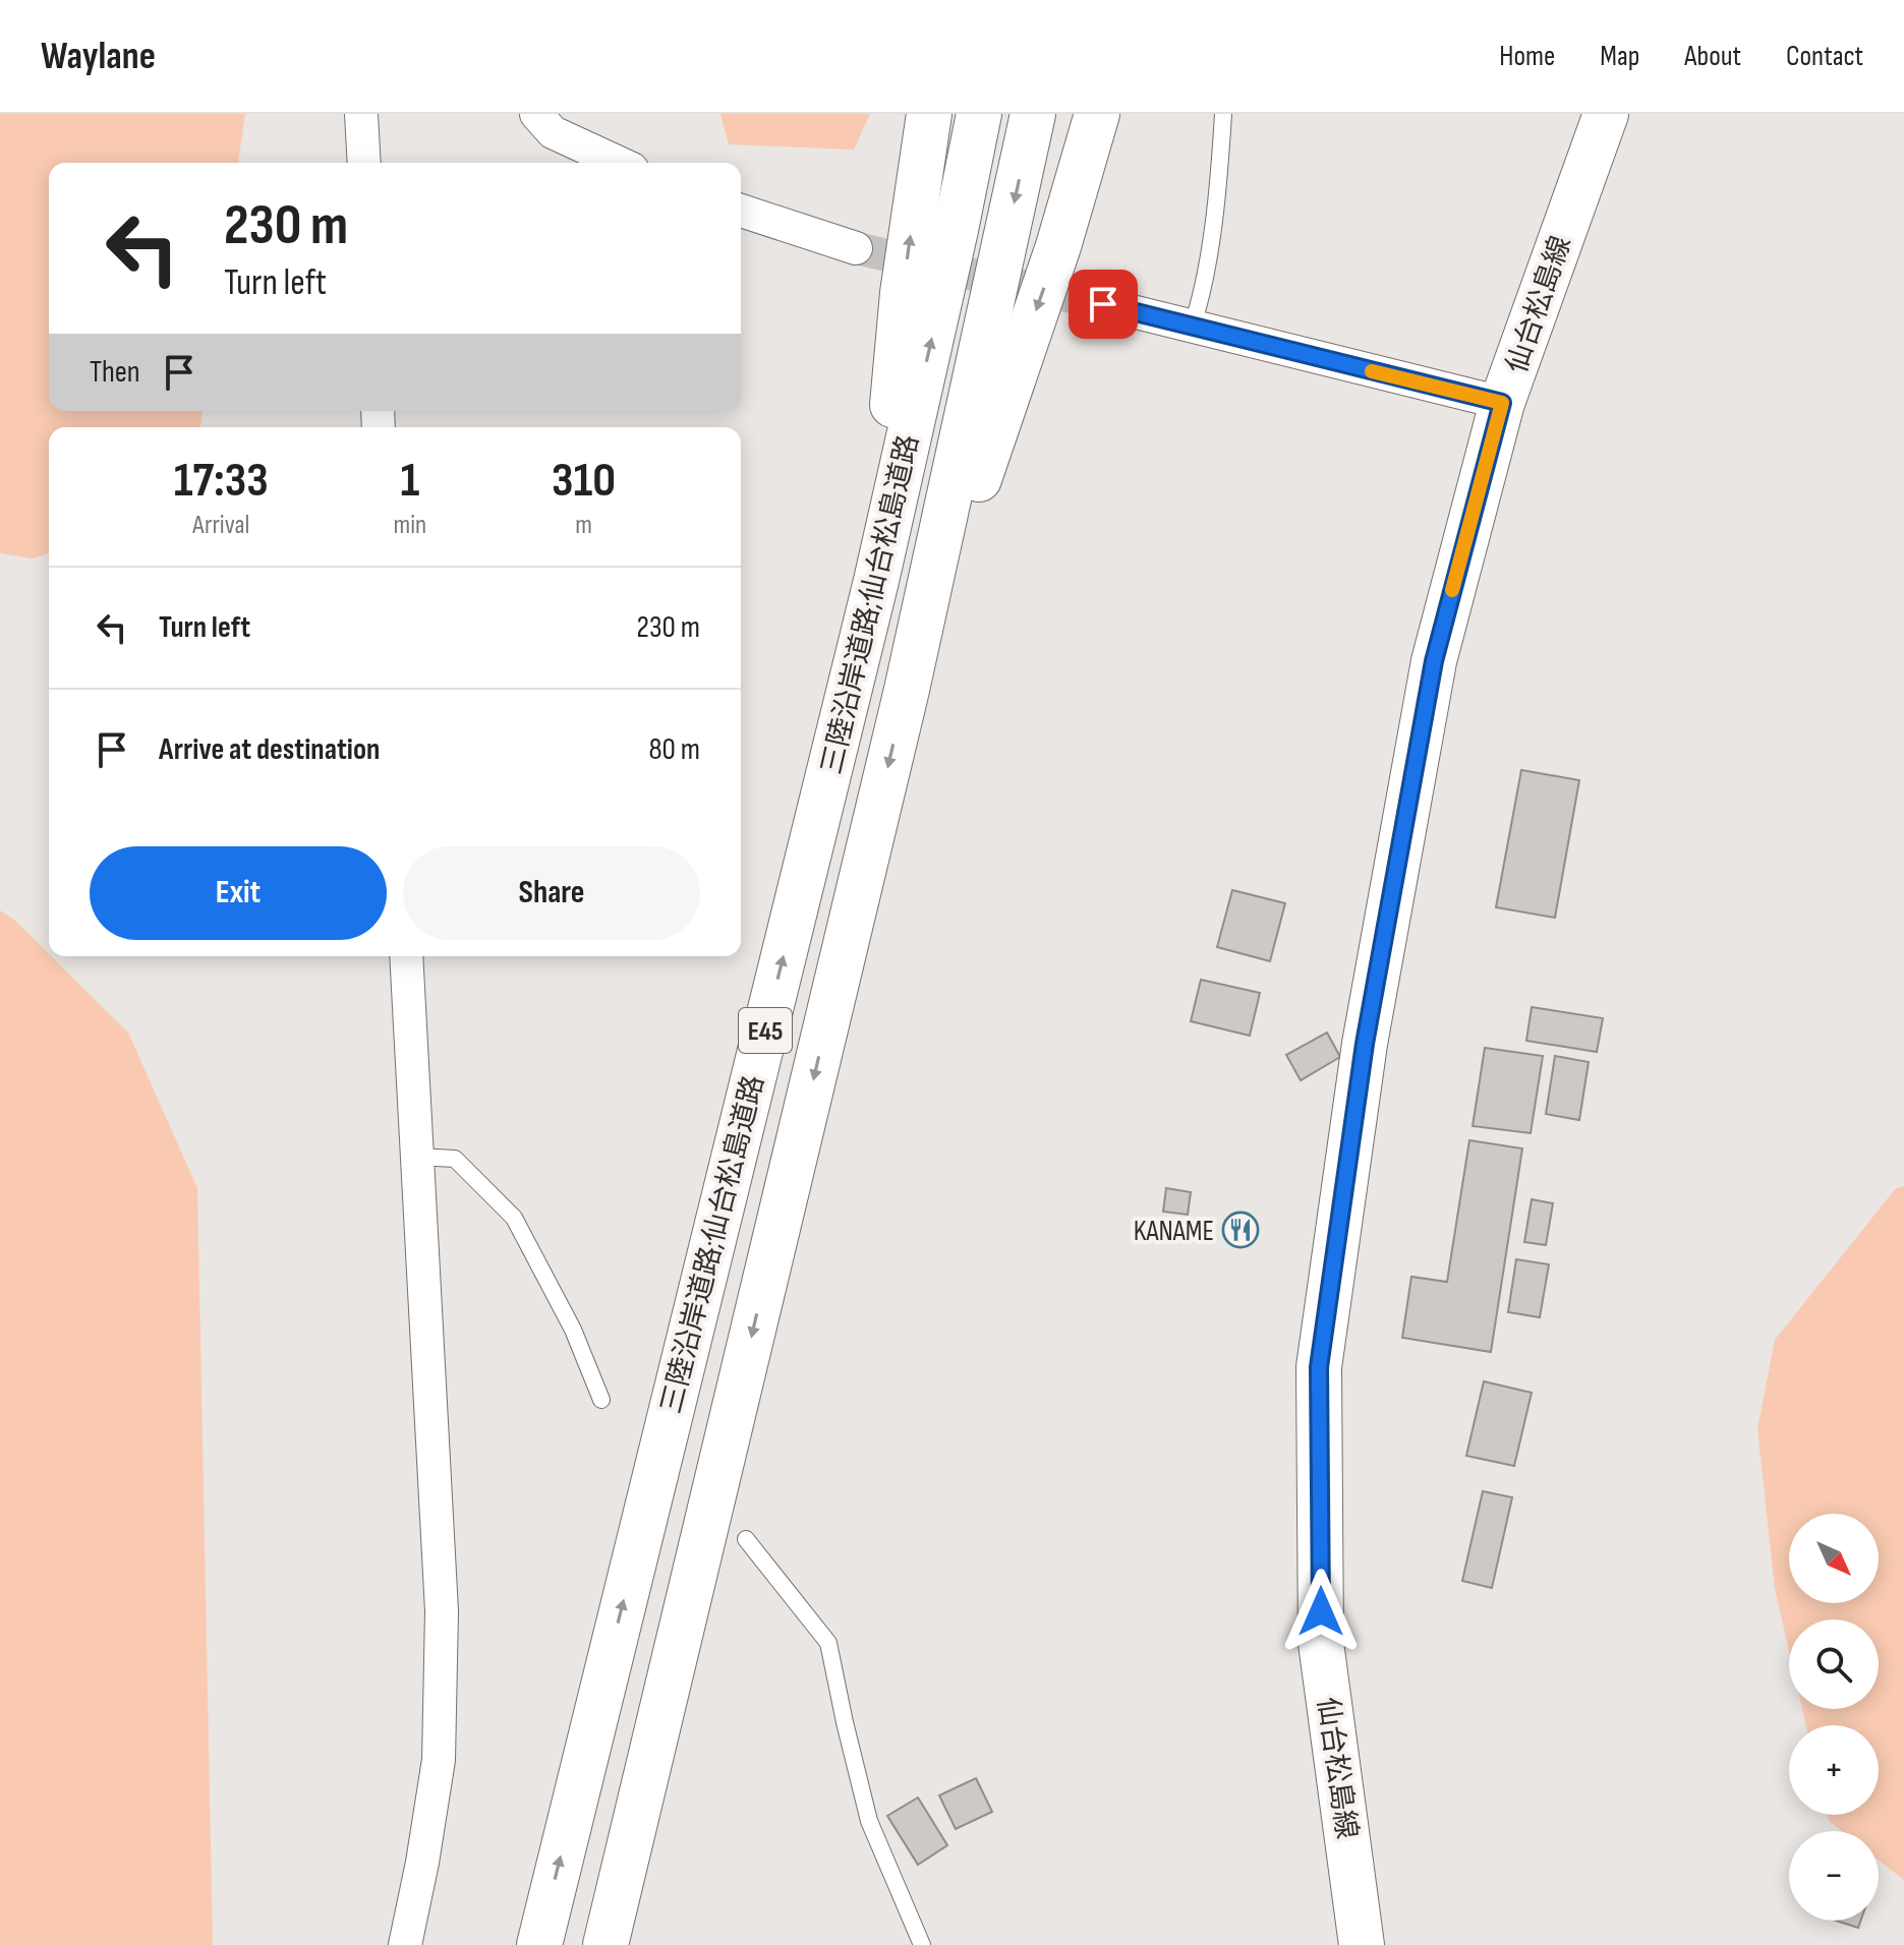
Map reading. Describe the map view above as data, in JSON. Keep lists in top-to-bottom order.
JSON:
{
  "streets": {
    "main road": ["仙台松島線", "三陸沿岸道路;仙台松島道路", "E45"]
  },
  "places": {
    "restaurant": ["KANAME"]
  },
  "north": "bottom right",
  "page": {
    "header": "Waylane",
    "nav": [
      "Home",
      "Map",
      "About",
      "Contact"
    ],
    "turn": ["230 m", "Turn left"],
    "then": "Then",
    "eta": [
      "17:33",
      "Arrival",
      "1",
      "min",
      "310",
      "m"
    ],
    "list": [
      {
        "name": "Turn left",
        "value": "230 m"
      },
      {
        "name": "Arrive at destination",
        "value": "80 m"
      }
    ],
    "buttons": ["Exit", "Share"],
    "map_buttons": ["+", "−"]
  }
}
